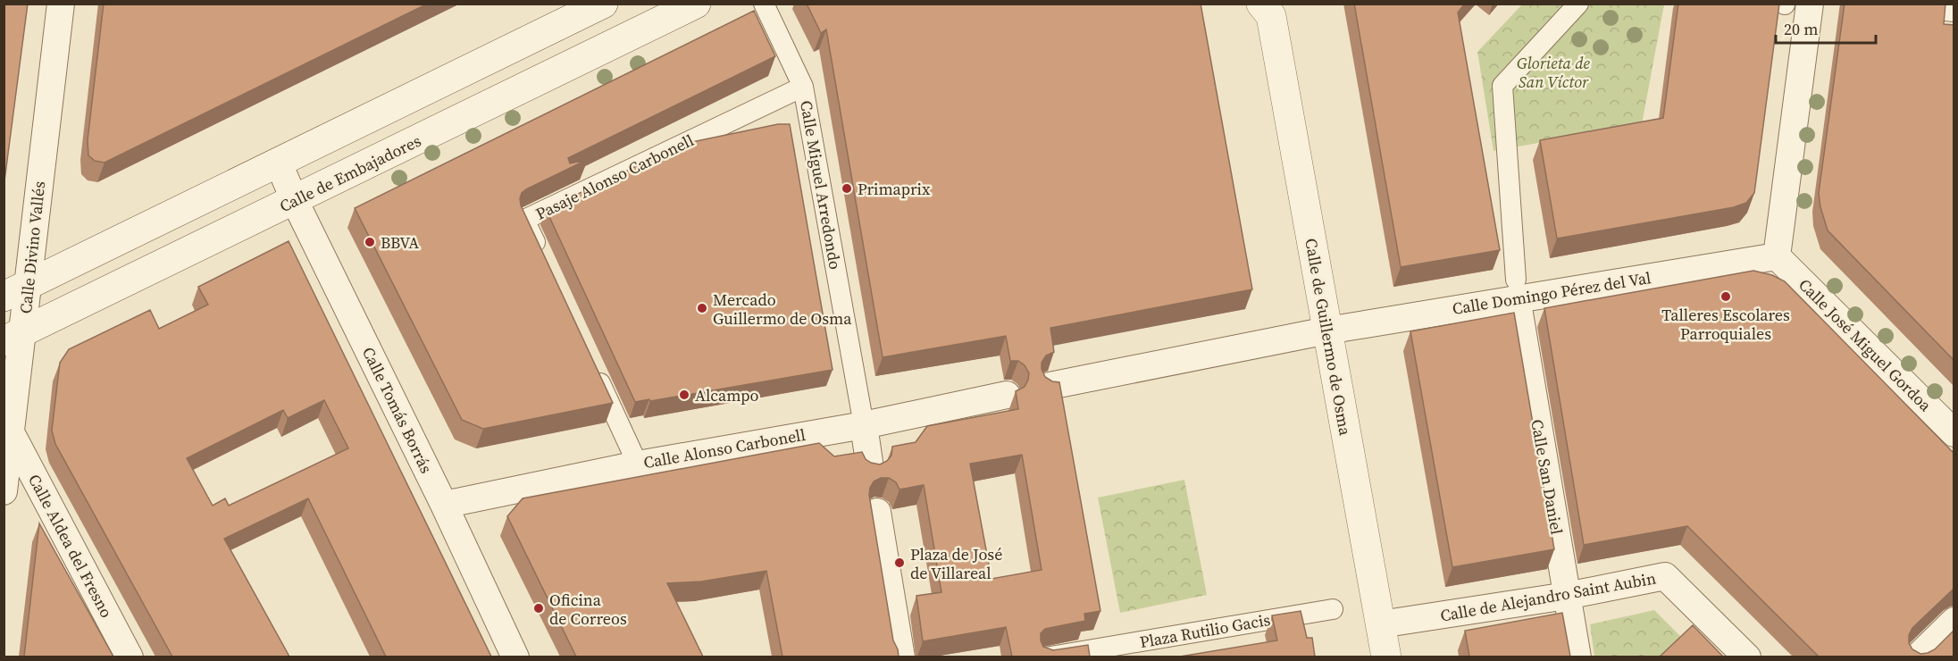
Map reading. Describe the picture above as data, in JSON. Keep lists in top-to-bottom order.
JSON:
{
  "streets": {
    "main road": ["Calle de Embajadores", "Calle de Guillermo de Osma"],
    "street": [
      "Pasaje Alonso Carbonell",
      "Calle Miguel Arredondo",
      "Calle Divino Vallés",
      "Calle Domingo Pérez del Val",
      "Calle José Miguel Gordoa",
      "Calle Tomás Borrás",
      "Calle Alonso Carbonell",
      "Calle San Daniel",
      "Calle Aldea del Fresno",
      "Calle de Alejandro Saint Aubin",
      "Plaza Rutilio Gacis"
    ]
  },
  "crossings": [
    ["Calle de Embajadores", "Calle Divino Vallés"],
    ["Calle de Embajadores", "Calle Tomás Borrás"],
    ["Pasaje Alonso Carbonell", "Calle Miguel Arredondo"],
    ["Calle Miguel Arredondo", "Calle Alonso Carbonell"],
    ["Calle Divino Vallés", "Calle Aldea del Fresno"],
    ["Calle Domingo Pérez del Val", "Calle de Guillermo de Osma"],
    ["Calle Domingo Pérez del Val", "Calle José Miguel Gordoa"],
    ["Calle Domingo Pérez del Val", "Calle San Daniel"],
    ["Calle de Guillermo de Osma", "Calle de Alejandro Saint Aubin"],
    ["Calle Tomás Borrás", "Calle Alonso Carbonell"],
    ["Calle San Daniel", "Calle de Alejandro Saint Aubin"]
  ],
  "parks": ["Glorieta de San Víctor"],
  "places": [
    "Primaprix",
    "BBVA",
    "Talleres Escolares Parroquiales",
    "Mercado Guillermo de Osma",
    "Alcampo",
    "Plaza de José de Villareal",
    "Oficina de Correos"
  ],
  "scale_bar": "20 m"
}
